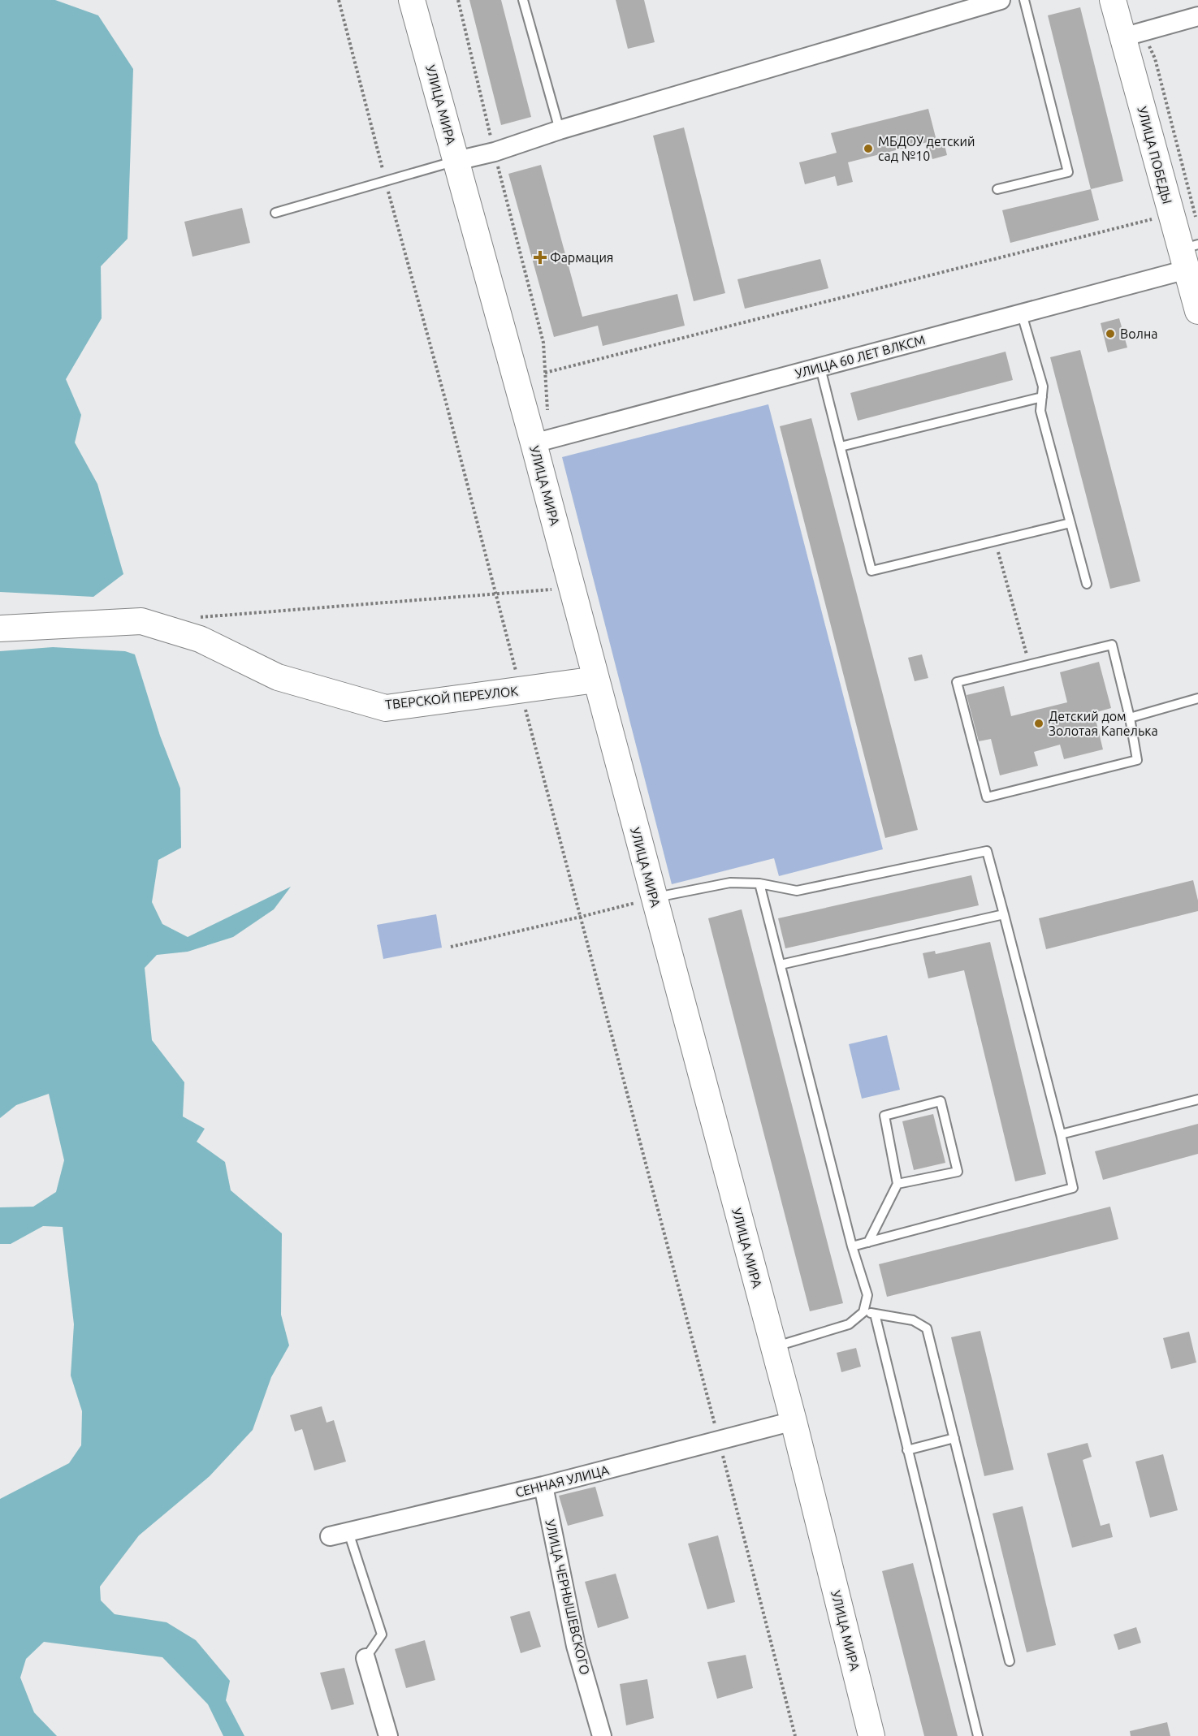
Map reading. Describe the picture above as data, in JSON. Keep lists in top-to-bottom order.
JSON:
{
  "streets": {
    "street": [
      "УЛИЦА МИРА",
      "УЛИЦА ПОБЕДЫ",
      "УЛИЦА 60 ЛЕТ ВЛКСМ",
      "ТВЕРСКОЙ ПЕРЕУЛОК",
      "СЕННАЯ УЛИЦА",
      "УЛИЦА ЧЕРНЫШЕВСКОГО"
    ]
  },
  "crossings": [
    ["УЛИЦА МИРА", "УЛИЦА 60 ЛЕТ ВЛКСМ"],
    ["УЛИЦА МИРА", "ТВЕРСКОЙ ПЕРЕУЛОК"],
    ["УЛИЦА МИРА", "СЕННАЯ УЛИЦА"],
    ["УЛИЦА ПОБЕДЫ", "УЛИЦА 60 ЛЕТ ВЛКСМ"],
    ["СЕННАЯ УЛИЦА", "УЛИЦА ЧЕРНЫШЕВСКОГО"]
  ],
  "places": {
    "other": ["МБДОУ детский сад №10", "Волна", "Детский дом Золотая Капелька"],
    "health": ["Фармация"]
  }
}
